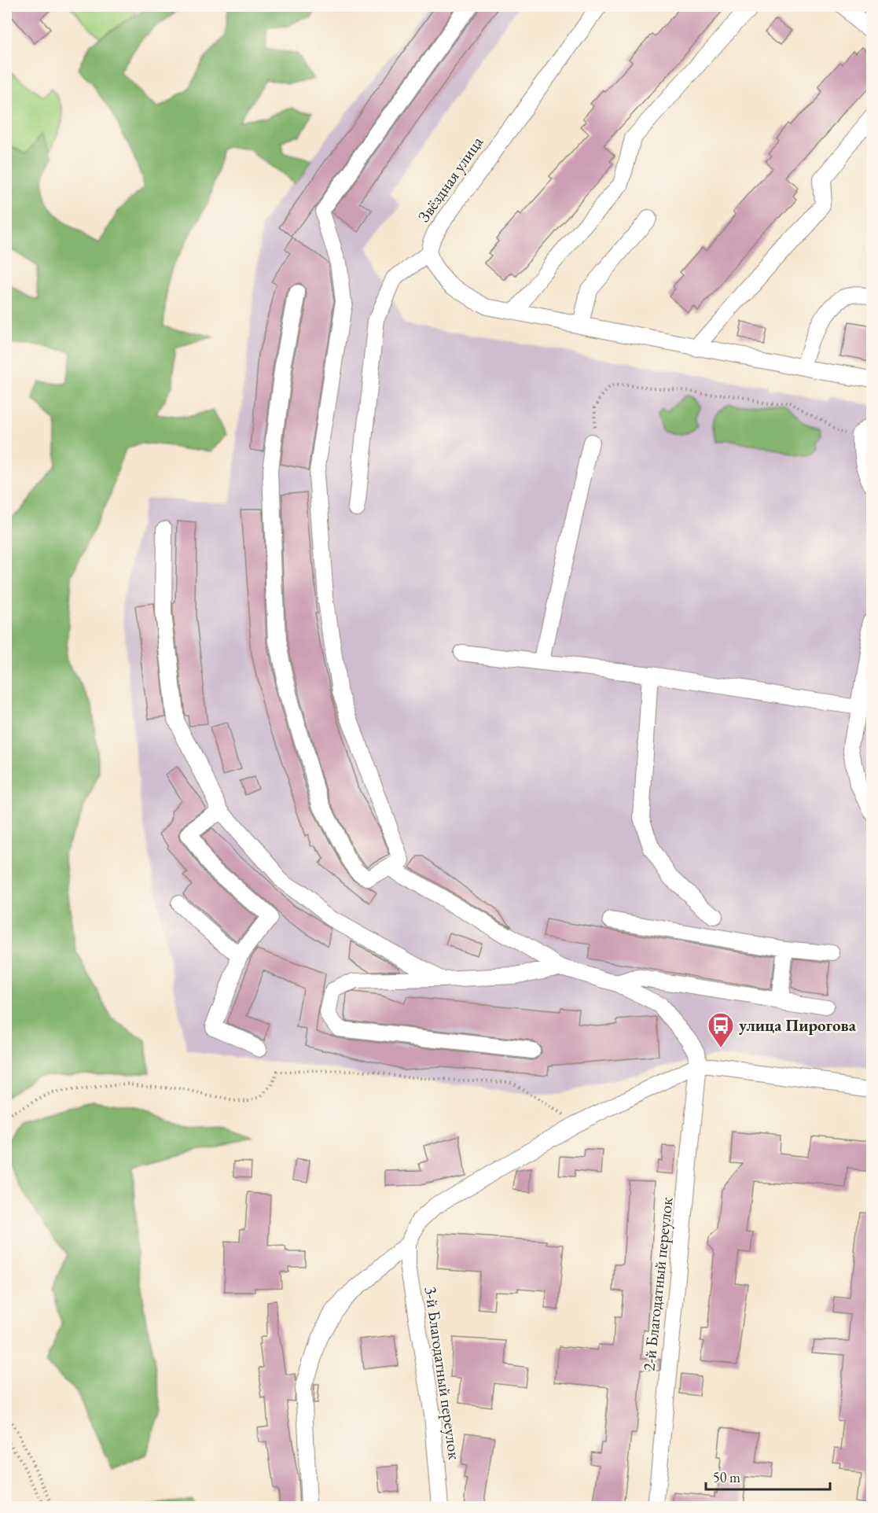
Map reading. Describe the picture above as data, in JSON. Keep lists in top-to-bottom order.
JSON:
{
  "streets": {
    "street": ["Звёздная улица", "2-й Благодатный переулок", "3-й Благодатный переулок"]
  },
  "places": {
    "bus stop": ["улица Пирогова"]
  },
  "scale_bar": "50 m"
}
